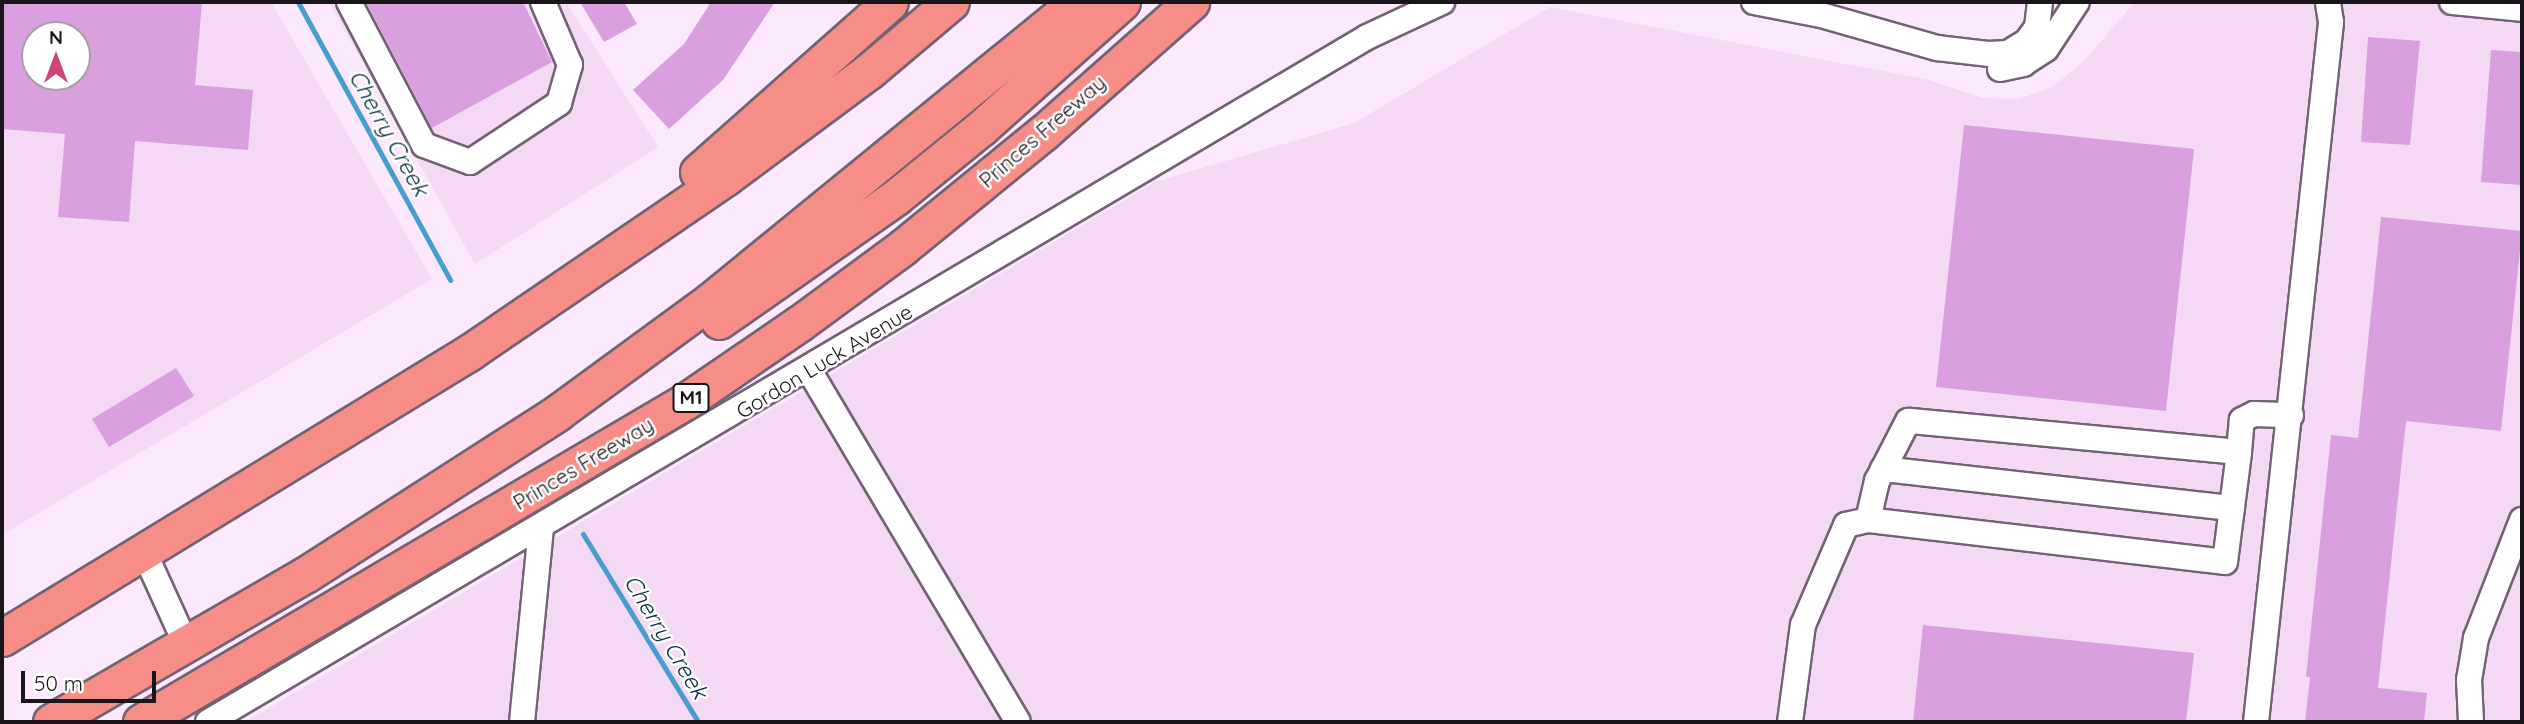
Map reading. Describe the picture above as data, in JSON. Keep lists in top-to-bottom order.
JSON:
{
  "streets": {
    "highway": ["Princes Freeway", "M1"],
    "street": ["Gordon Luck Avenue"]
  },
  "water": ["Cherry Creek"],
  "scale_bar": "50 m",
  "north": "top"
}
